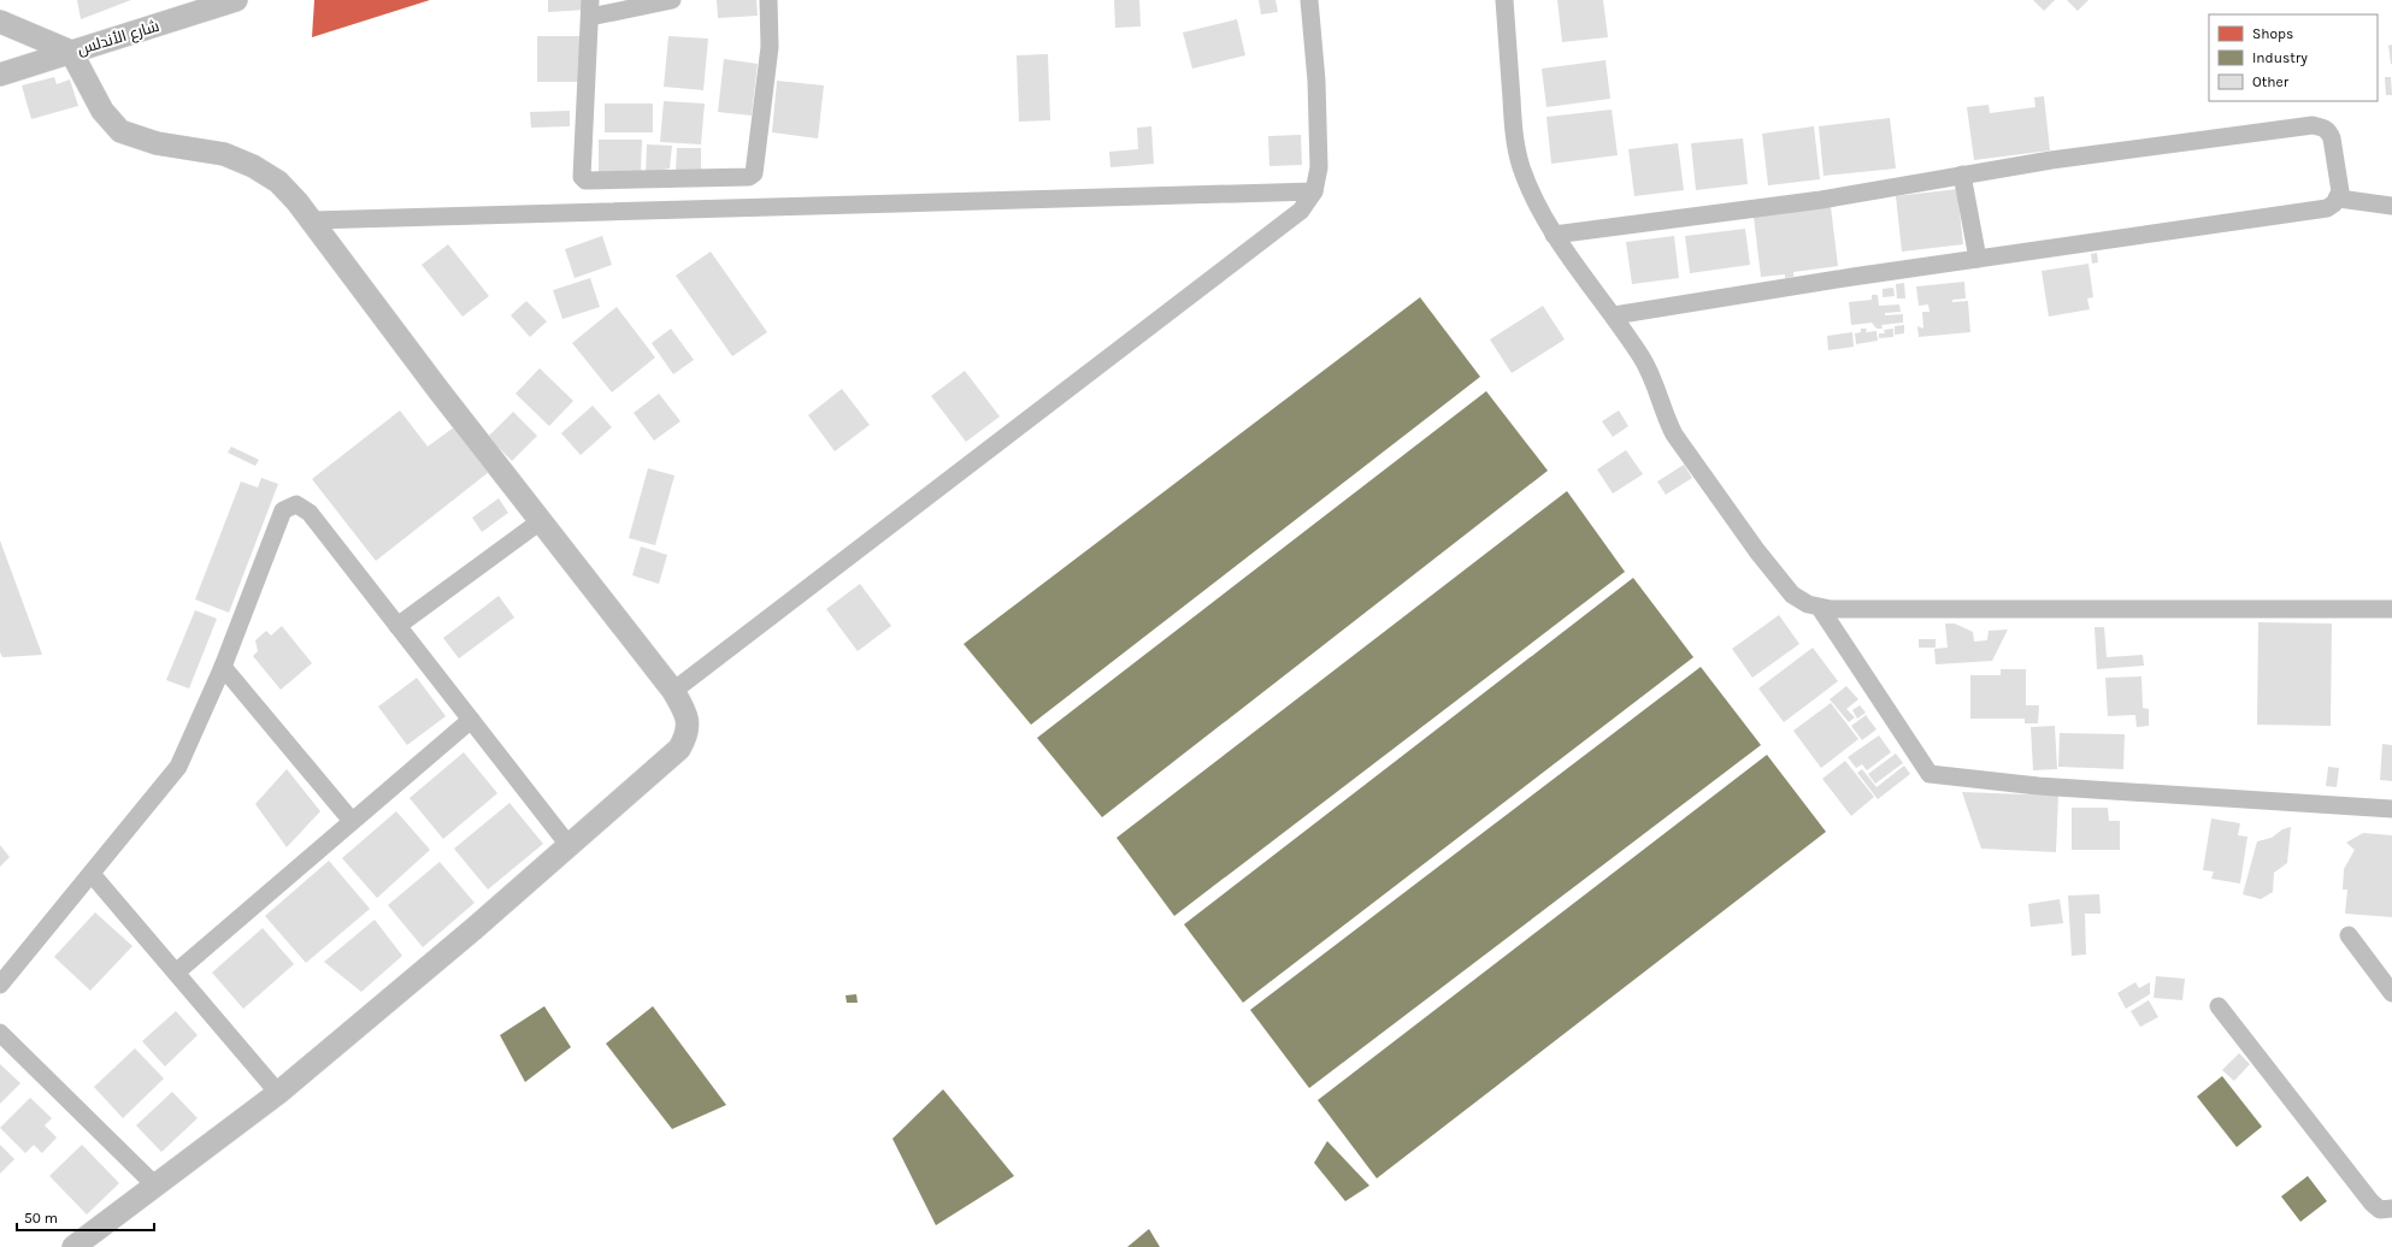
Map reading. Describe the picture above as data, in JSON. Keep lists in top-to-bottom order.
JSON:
{
  "streets": {
    "main road": ["شارع الأندلس"]
  },
  "legend": ["Shops", "Industry", "Other"],
  "scale_bar": "50 m"
}
